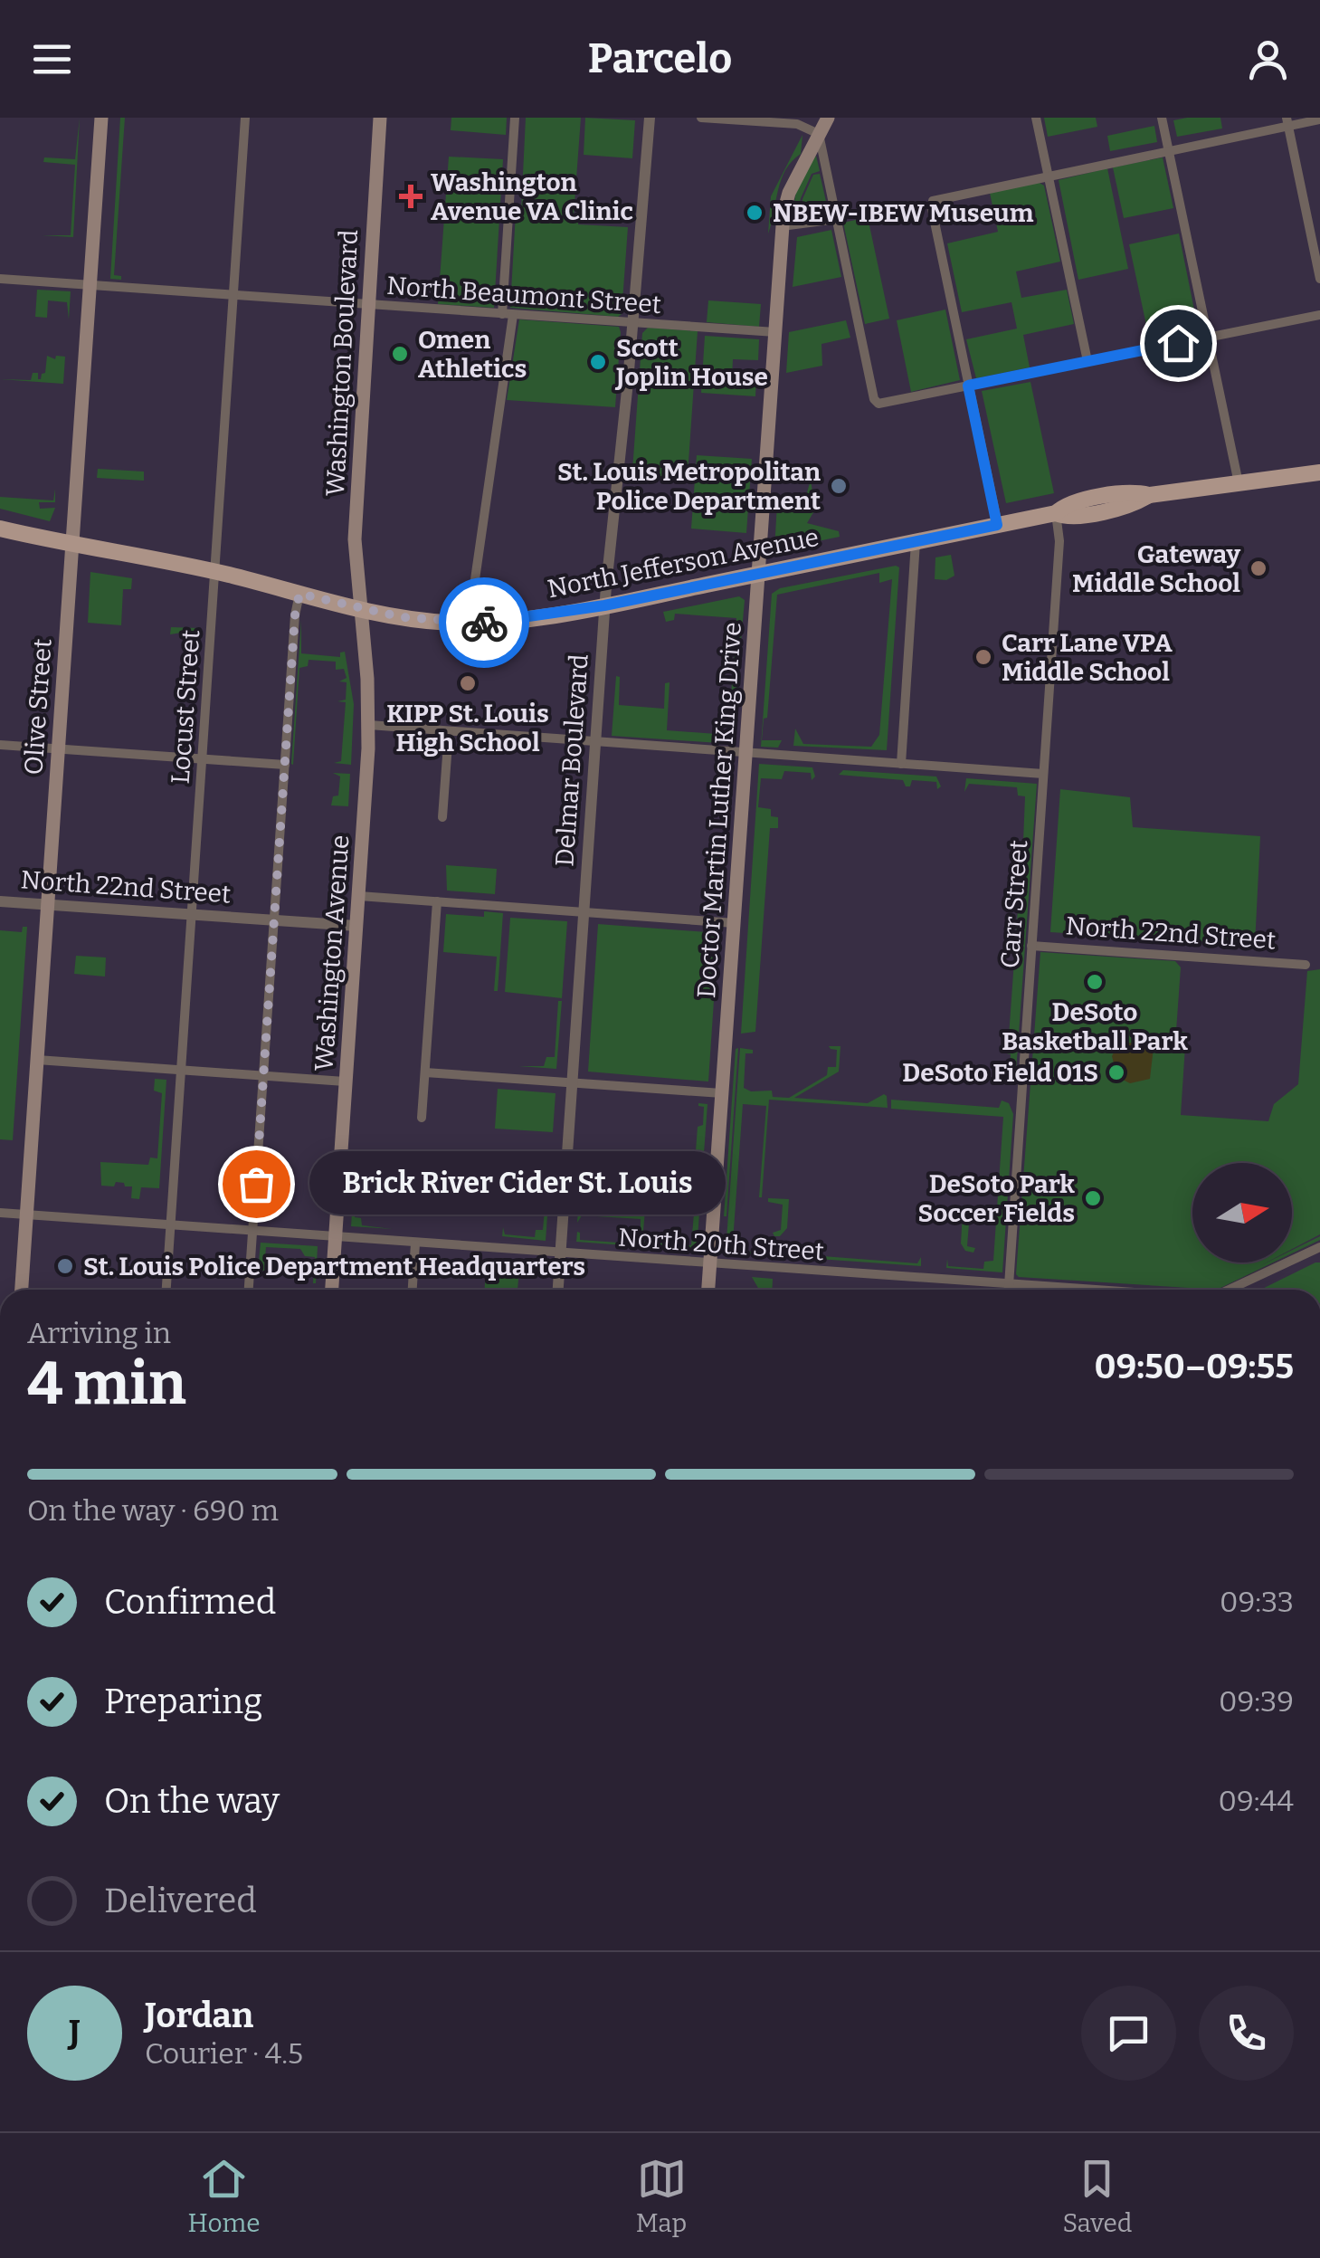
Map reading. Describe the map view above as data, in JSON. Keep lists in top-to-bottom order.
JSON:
{
  "streets": {
    "main road": [
      "Washington Boulevard",
      "North Jefferson Avenue",
      "Olive Street",
      "Doctor Martin Luther King Drive",
      "Washington Avenue"
    ],
    "street": [
      "North Beaumont Street",
      "Locust Street",
      "Delmar Boulevard",
      "North 22nd Street",
      "Carr Street",
      "North 20th Street"
    ]
  },
  "crossings": [
    ["North Beaumont Street", "Washington Boulevard"],
    ["North Beaumont Street", "Olive Street"],
    ["North Beaumont Street", "Locust Street"],
    ["North Beaumont Street", "Delmar Boulevard"],
    ["North Beaumont Street", "Doctor Martin Luther King Drive"],
    ["Washington Boulevard", "North Jefferson Avenue"],
    ["Washington Boulevard", "Washington Avenue"],
    ["North Jefferson Avenue", "Olive Street"],
    ["North Jefferson Avenue", "Locust Street"],
    ["North Jefferson Avenue", "Delmar Boulevard"],
    ["North Jefferson Avenue", "Doctor Martin Luther King Drive"],
    ["North Jefferson Avenue", "Carr Street"],
    ["North Jefferson Avenue", "Washington Avenue"],
    ["Olive Street", "North 22nd Street"],
    ["Olive Street", "North 20th Street"],
    ["Locust Street", "North 22nd Street"],
    ["Locust Street", "North 20th Street"],
    ["Delmar Boulevard", "North 20th Street"],
    ["Doctor Martin Luther King Drive", "North 20th Street"],
    ["North 22nd Street", "Carr Street"],
    ["North 22nd Street", "Washington Avenue"],
    ["Carr Street", "North 20th Street"],
    ["Washington Avenue", "North 20th Street"]
  ],
  "places": {
    "health": ["Washington Avenue VA Clinic"],
    "other": [
      "NBEW-IBEW Museum",
      "Omen Athletics",
      "Scott Joplin House",
      "St. Louis Metropolitan Police Department",
      "Gateway Middle School",
      "Carr Lane VPA Middle School",
      "KIPP St. Louis High School",
      "DeSoto Basketball Park",
      "DeSoto Field 01S",
      "Brick River Cider St. Louis",
      "DeSoto Park Soccer Fields",
      "St. Louis Police Department Headquarters"
    ]
  },
  "north": "right",
  "page": {
    "header": "Parcelo",
    "bubble": "Brick River Cider St. Louis",
    "heading": ["4 min", "Arriving in", "09:50–09:55"],
    "panel": ["Jordan", "Courier · 4.5"],
    "bar": "On the way · 690 m",
    "list": [
      ["Confirmed", "09:33"],
      ["Preparing", "09:39"],
      ["On the way", "09:44"],
      "Delivered"
    ],
    "round": "J",
    "tabs": ["Home", "Map", "Saved"]
  }
}
